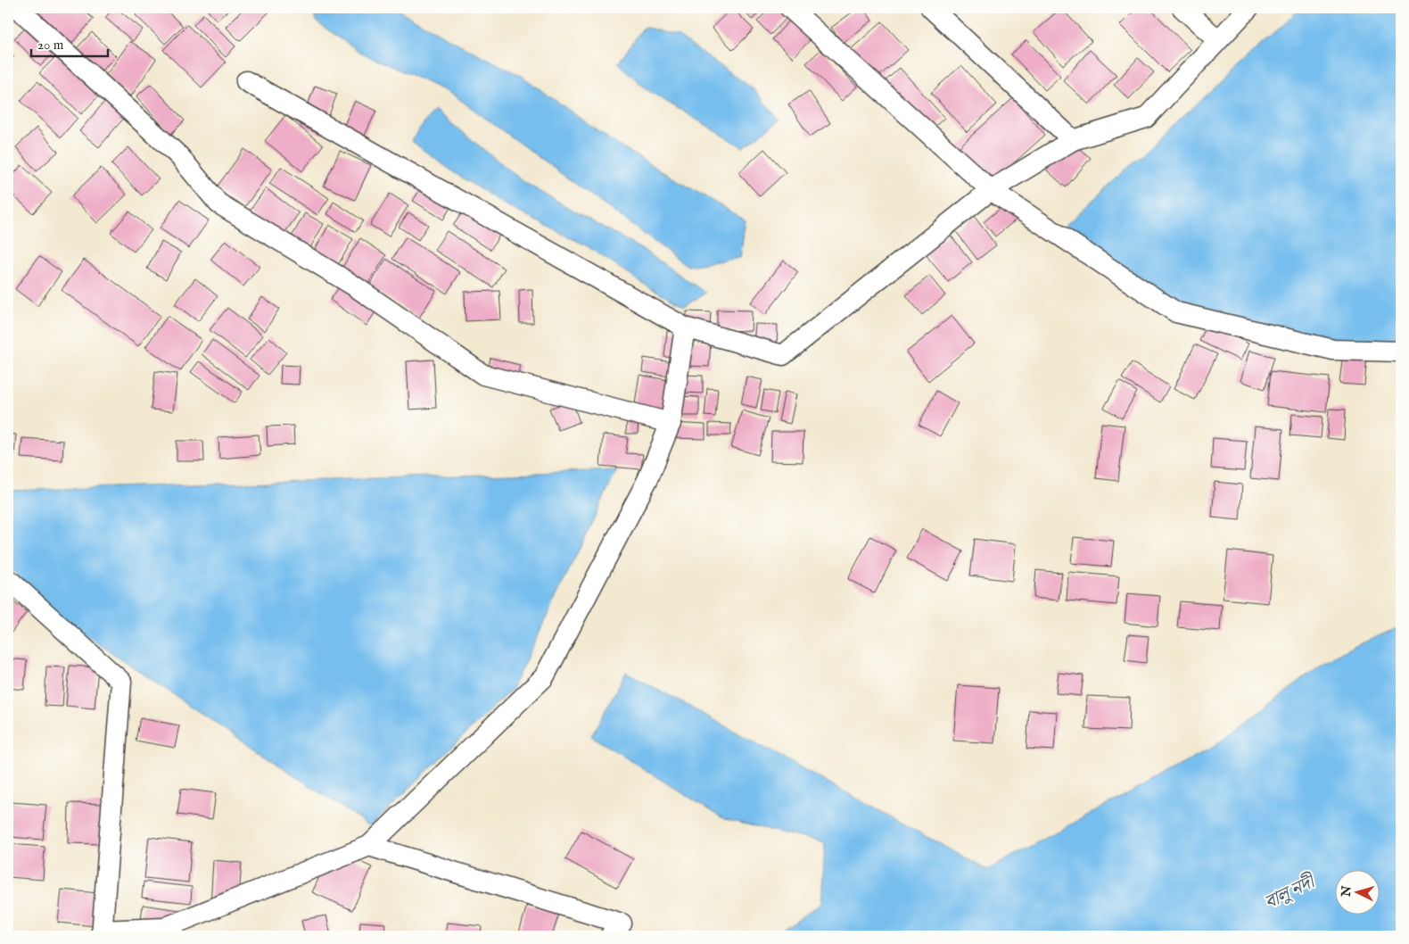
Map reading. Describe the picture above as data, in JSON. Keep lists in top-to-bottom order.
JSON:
{
  "water": ["বালু নদী"],
  "scale_bar": "20 m",
  "north": "left"
}
